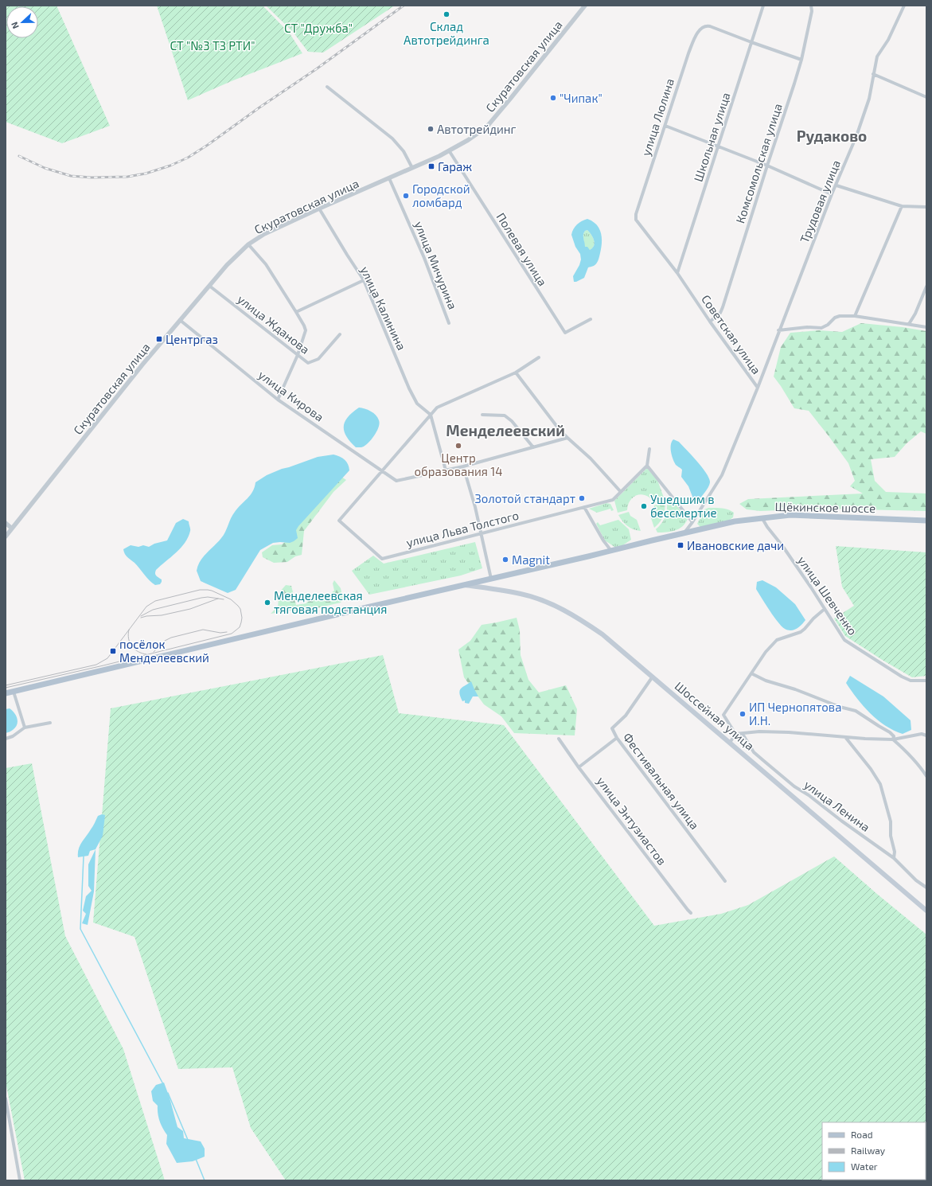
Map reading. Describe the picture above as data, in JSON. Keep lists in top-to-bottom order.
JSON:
{
  "streets": {
    "main road": ["Щёкинское шоссе", "Шоссейная улица"],
    "street": [
      "Скуратовская улица",
      "улица Люлина",
      "Школьная улица",
      "Комсомольская улица",
      "Трудовая улица",
      "Полевая улица",
      "улица Мичурина",
      "улица Калинина",
      "улица Жданова",
      "Советская улица",
      "улица Кирова",
      "улица Льва Толстого",
      "улица Шевченко",
      "Фестивальная улица",
      "улица Ленина",
      "улица Энтузиастов"
    ]
  },
  "crossings": [
    ["Скуратовская улица", "Полевая улица"],
    ["Скуратовская улица", "улица Мичурина"],
    ["Скуратовская улица", "улица Калинина"],
    ["Скуратовская улица", "улица Жданова"],
    ["Скуратовская улица", "улица Кирова"],
    ["улица Люлина", "Школьная улица"],
    ["улица Люлина", "Советская улица"],
    ["Школьная улица", "Советская улица"],
    ["Комсомольская улица", "Советская улица"],
    ["Трудовая улица", "Советская улица"],
    ["Советская улица", "Щёкинское шоссе"],
    ["улица Кирова", "улица Льва Толстого"],
    ["Щёкинское шоссе", "улица Шевченко"],
    ["Щёкинское шоссе", "Шоссейная улица"],
    ["Шоссейная улица", "Фестивальная улица"]
  ],
  "districts": ["Рудаково", "Менделеевский"],
  "parks": ["СТ \"Дружба\"", "СТ \"№3 ТЗ РТИ\""],
  "places": {
    "other": [
      "Склад Автотрейдинга",
      "\"Чипак\"",
      "Автотрейдинг",
      "Городской ломбард",
      "Центр образования 14",
      "Золотой стандарт",
      "Ушедшим в бессмертие",
      "Magnit",
      "Менделеевская тяговая подстанция",
      "ИП Чернопятова И.Н."
    ],
    "transit": [
      "Гараж",
      "Центргаз",
      "Ивановские дачи",
      "посёлок Менделеевский"
    ]
  },
  "legend": ["Road", "Railway", "Water"],
  "north": "left"
}
